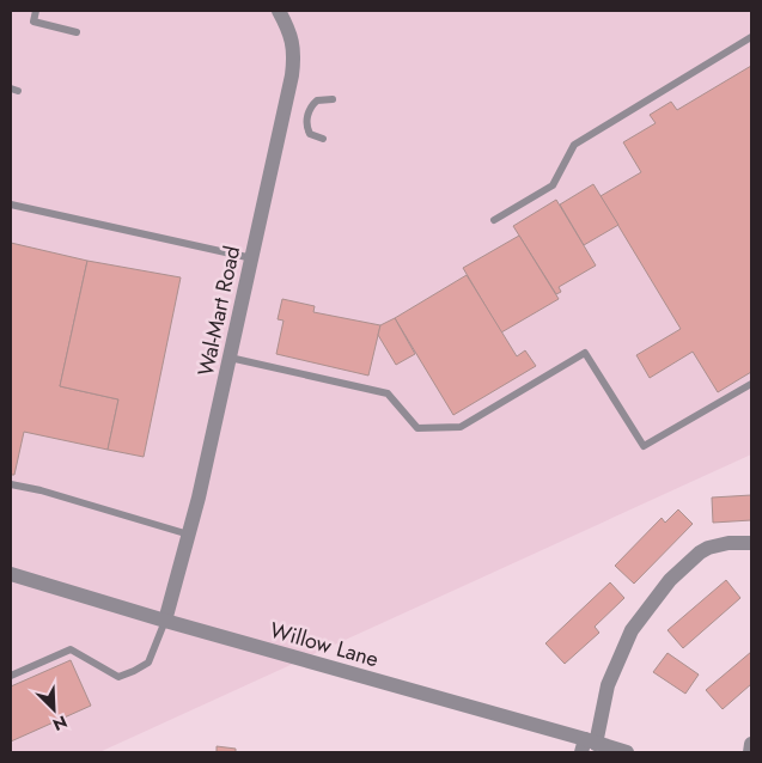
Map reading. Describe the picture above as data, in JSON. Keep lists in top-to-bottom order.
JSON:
{
  "streets": {
    "street": ["Wal-Mart Road", "Willow Lane"]
  },
  "crossings": [
    ["Wal-Mart Road", "Willow Lane"]
  ],
  "north": "bottom right"
}
